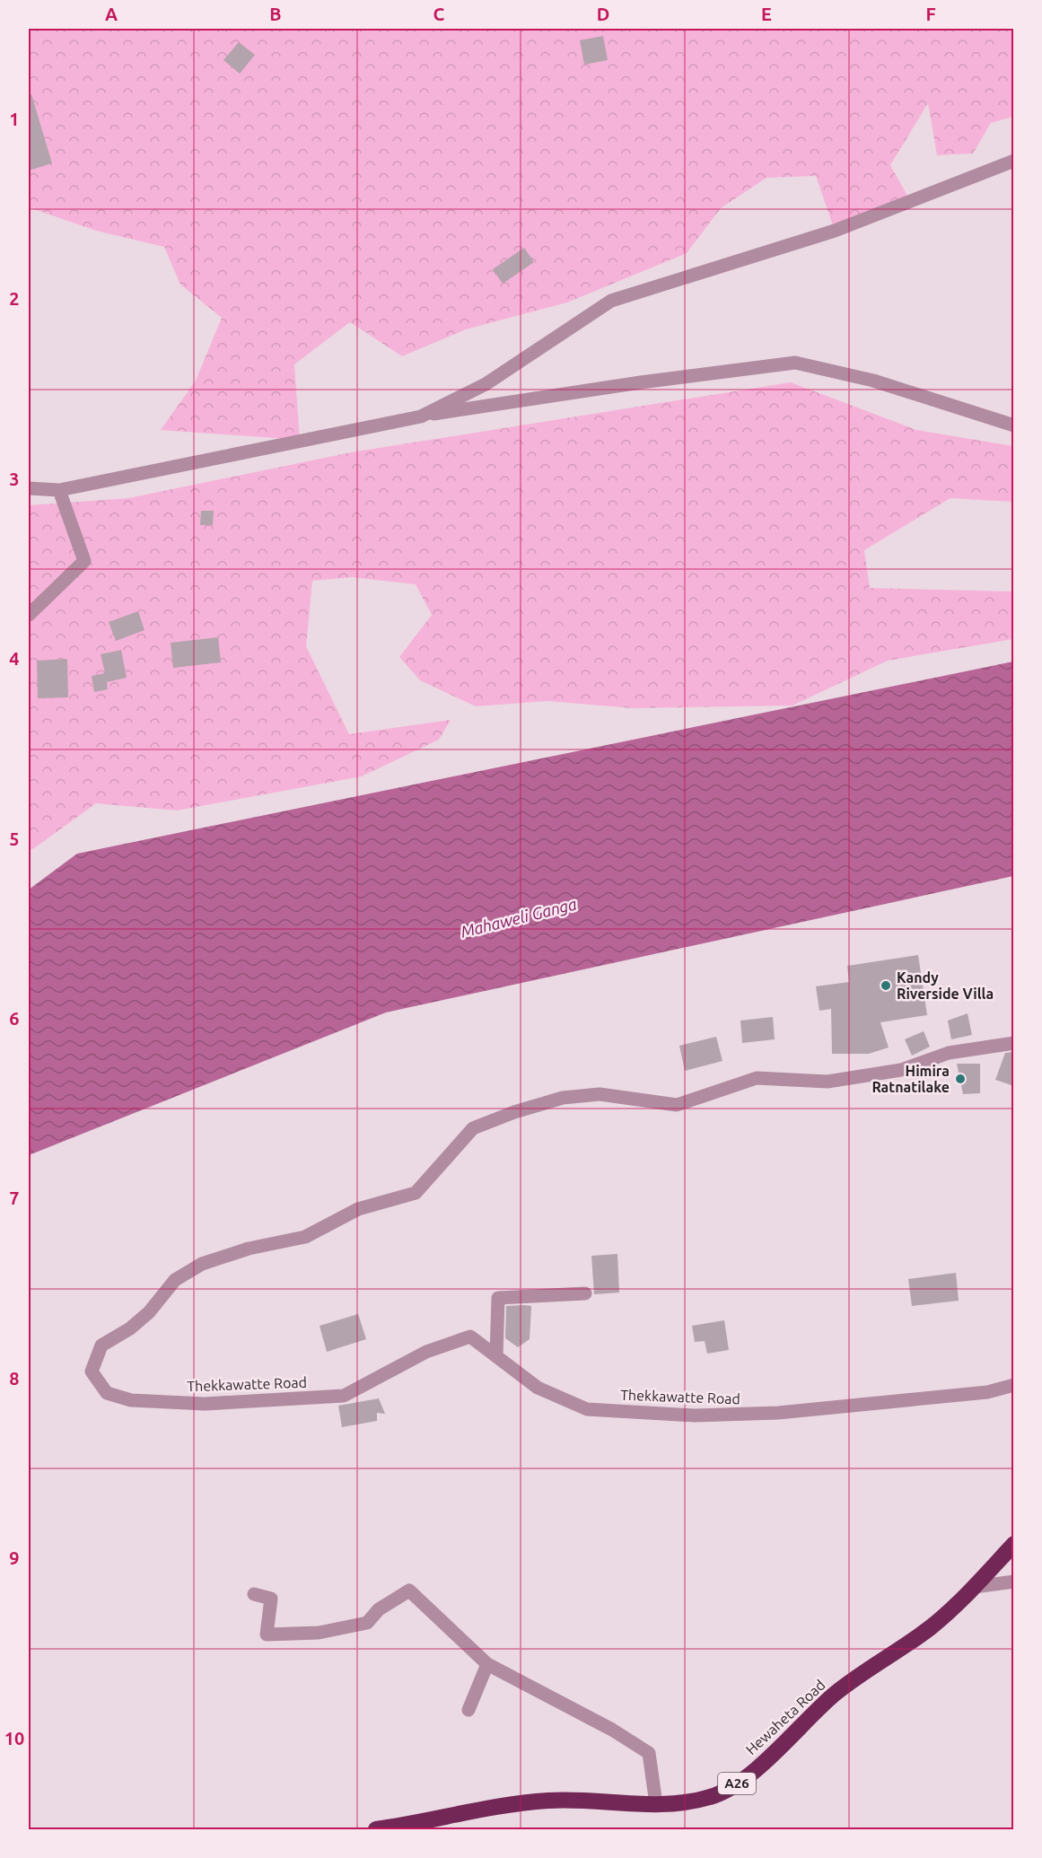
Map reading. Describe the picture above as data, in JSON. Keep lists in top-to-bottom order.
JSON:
{
  "streets": {
    "highway": ["Hewaheta Road", "A26"],
    "street": ["Thekkawatte Road"]
  },
  "water": ["Mahaweli Ganga"],
  "places": ["Kandy Riverside Villa", "Himira Ratnatilake"],
  "grid": {
    "columns": [
      "A",
      "B",
      "C",
      "D",
      "E",
      "F"
    ],
    "rows": [
      "1",
      "2",
      "3",
      "4",
      "5",
      "6",
      "7",
      "8",
      "9",
      "10"
    ]
  }
}
